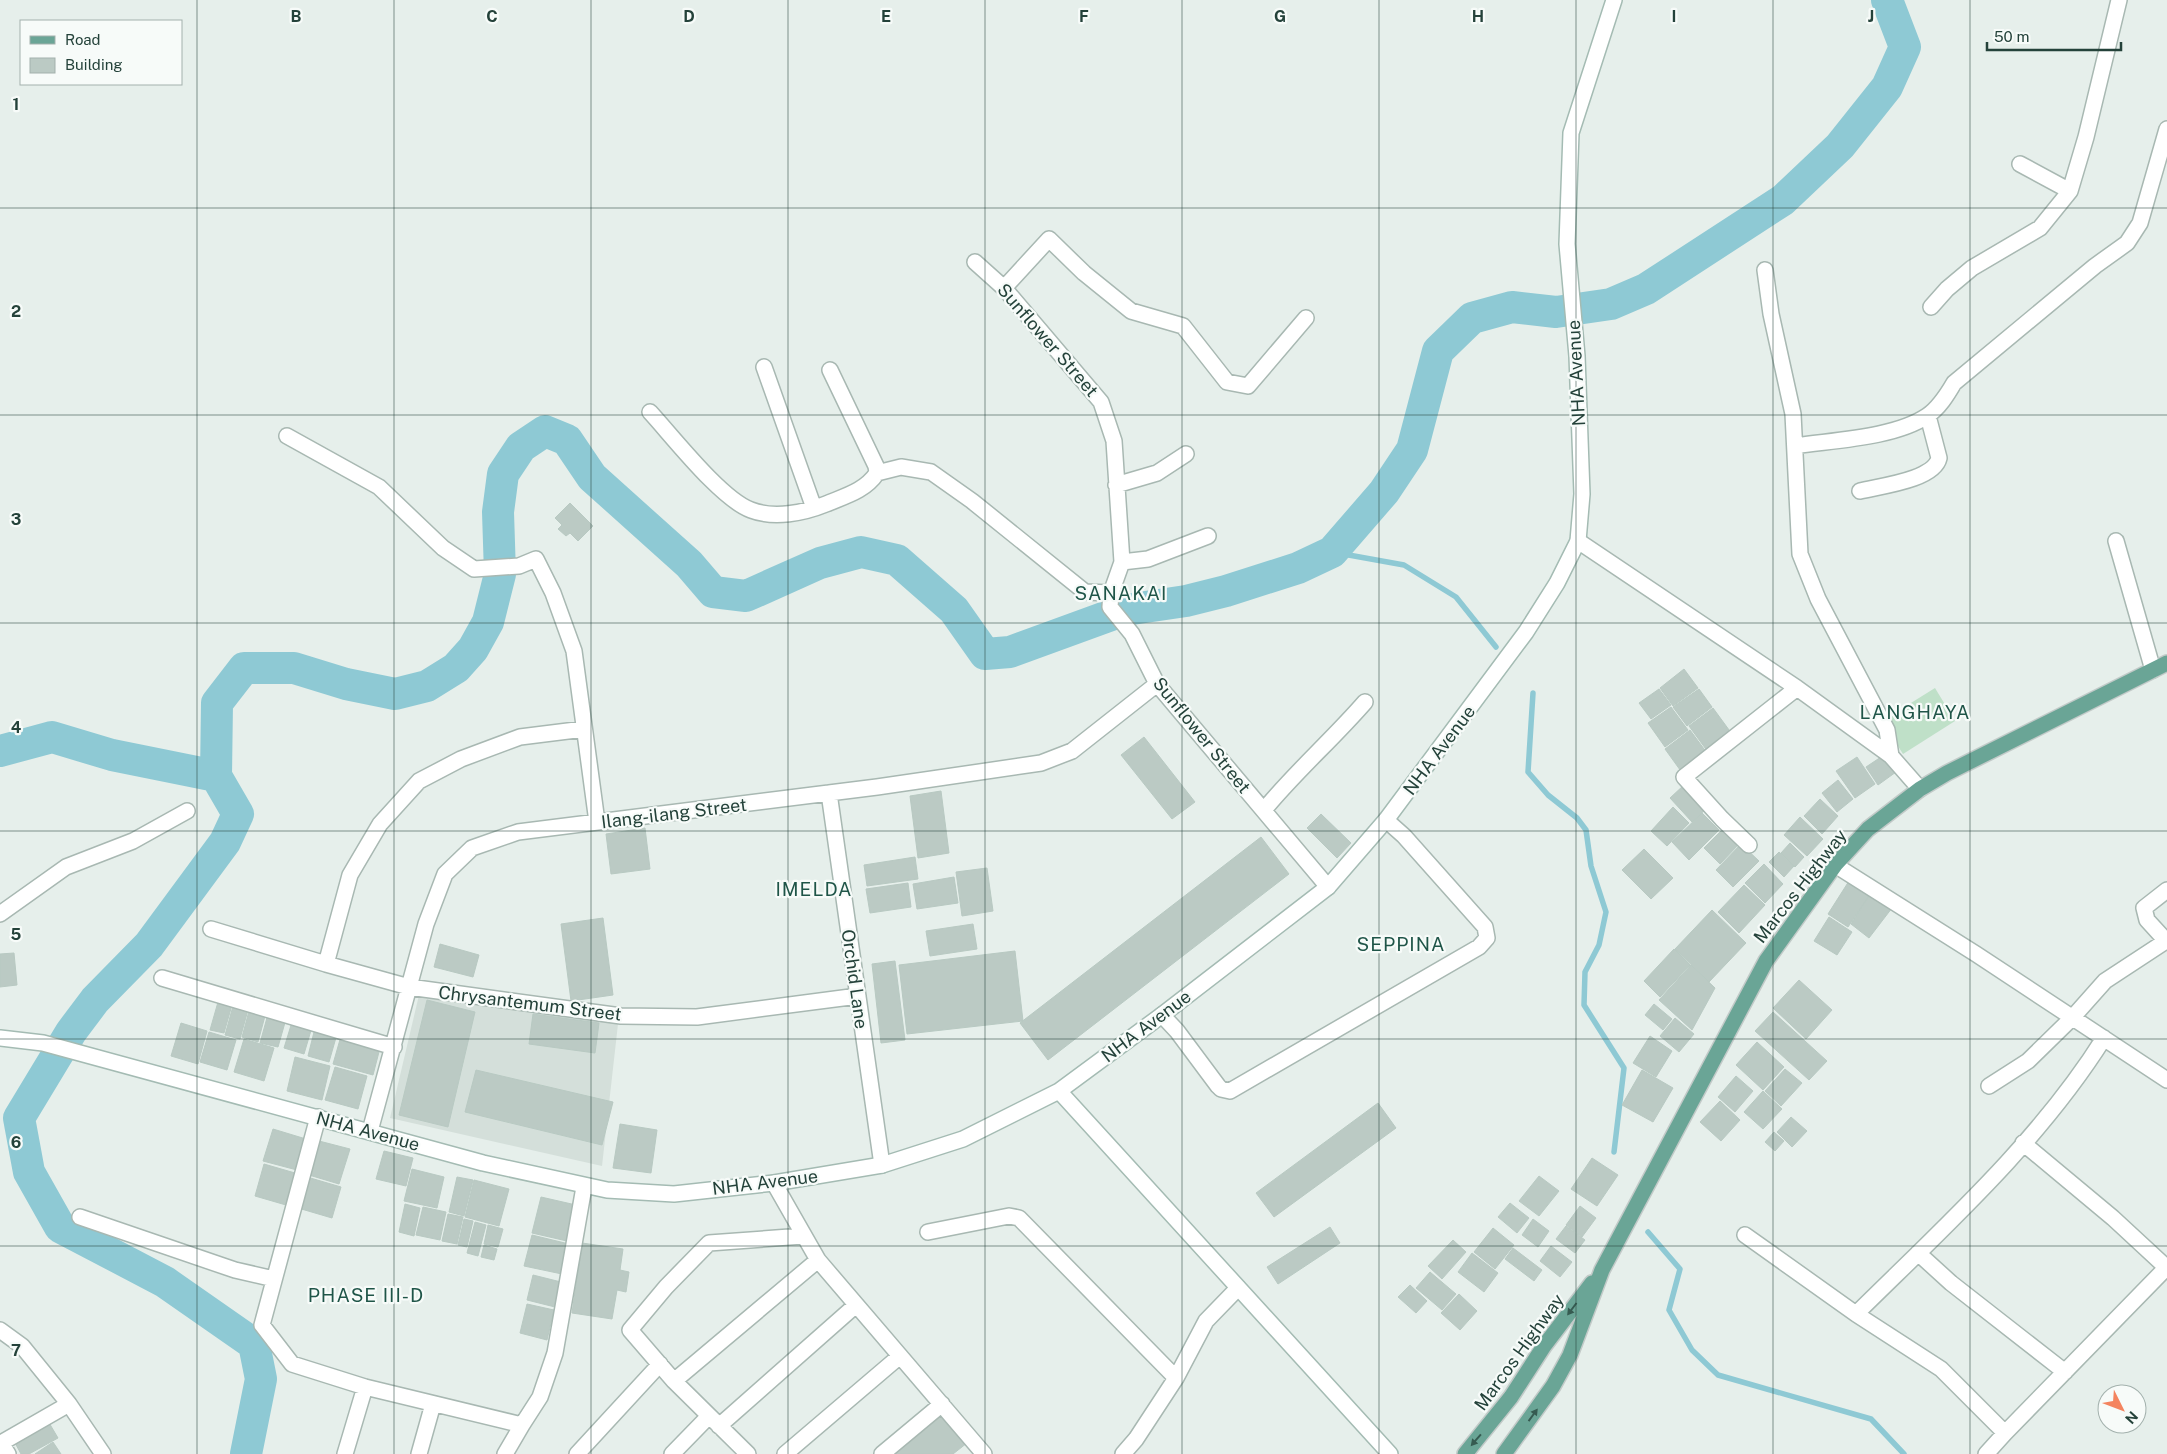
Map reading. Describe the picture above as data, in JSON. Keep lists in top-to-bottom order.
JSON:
{
  "streets": {
    "main road": ["Marcos Highway"],
    "street": [
      "Sunflower Street",
      "NHA Avenue",
      "Ilang-ilang Street",
      "Orchid Lane",
      "Chrysantemum Street"
    ]
  },
  "crossings": [
    ["Sunflower Street", "NHA Avenue"],
    ["Sunflower Street", "Ilang-ilang Street"],
    ["NHA Avenue", "Ilang-ilang Street"],
    ["NHA Avenue", "Orchid Lane"],
    ["Ilang-ilang Street", "Orchid Lane"],
    ["Ilang-ilang Street", "Chrysantemum Street"],
    ["Orchid Lane", "Chrysantemum Street"]
  ],
  "districts": [
    "SANAKAI",
    "LANGHAYA",
    "IMELDA",
    "SEPPINA",
    "PHASE III-D"
  ],
  "legend": ["Road", "Building"],
  "scale_bar": "50 m",
  "north": "bottom right",
  "grid": {
    "columns": [
      "B",
      "C",
      "D",
      "E",
      "F",
      "G",
      "H",
      "I",
      "J"
    ],
    "rows": [
      "1",
      "2",
      "3",
      "4",
      "5",
      "6",
      "7"
    ]
  }
}
